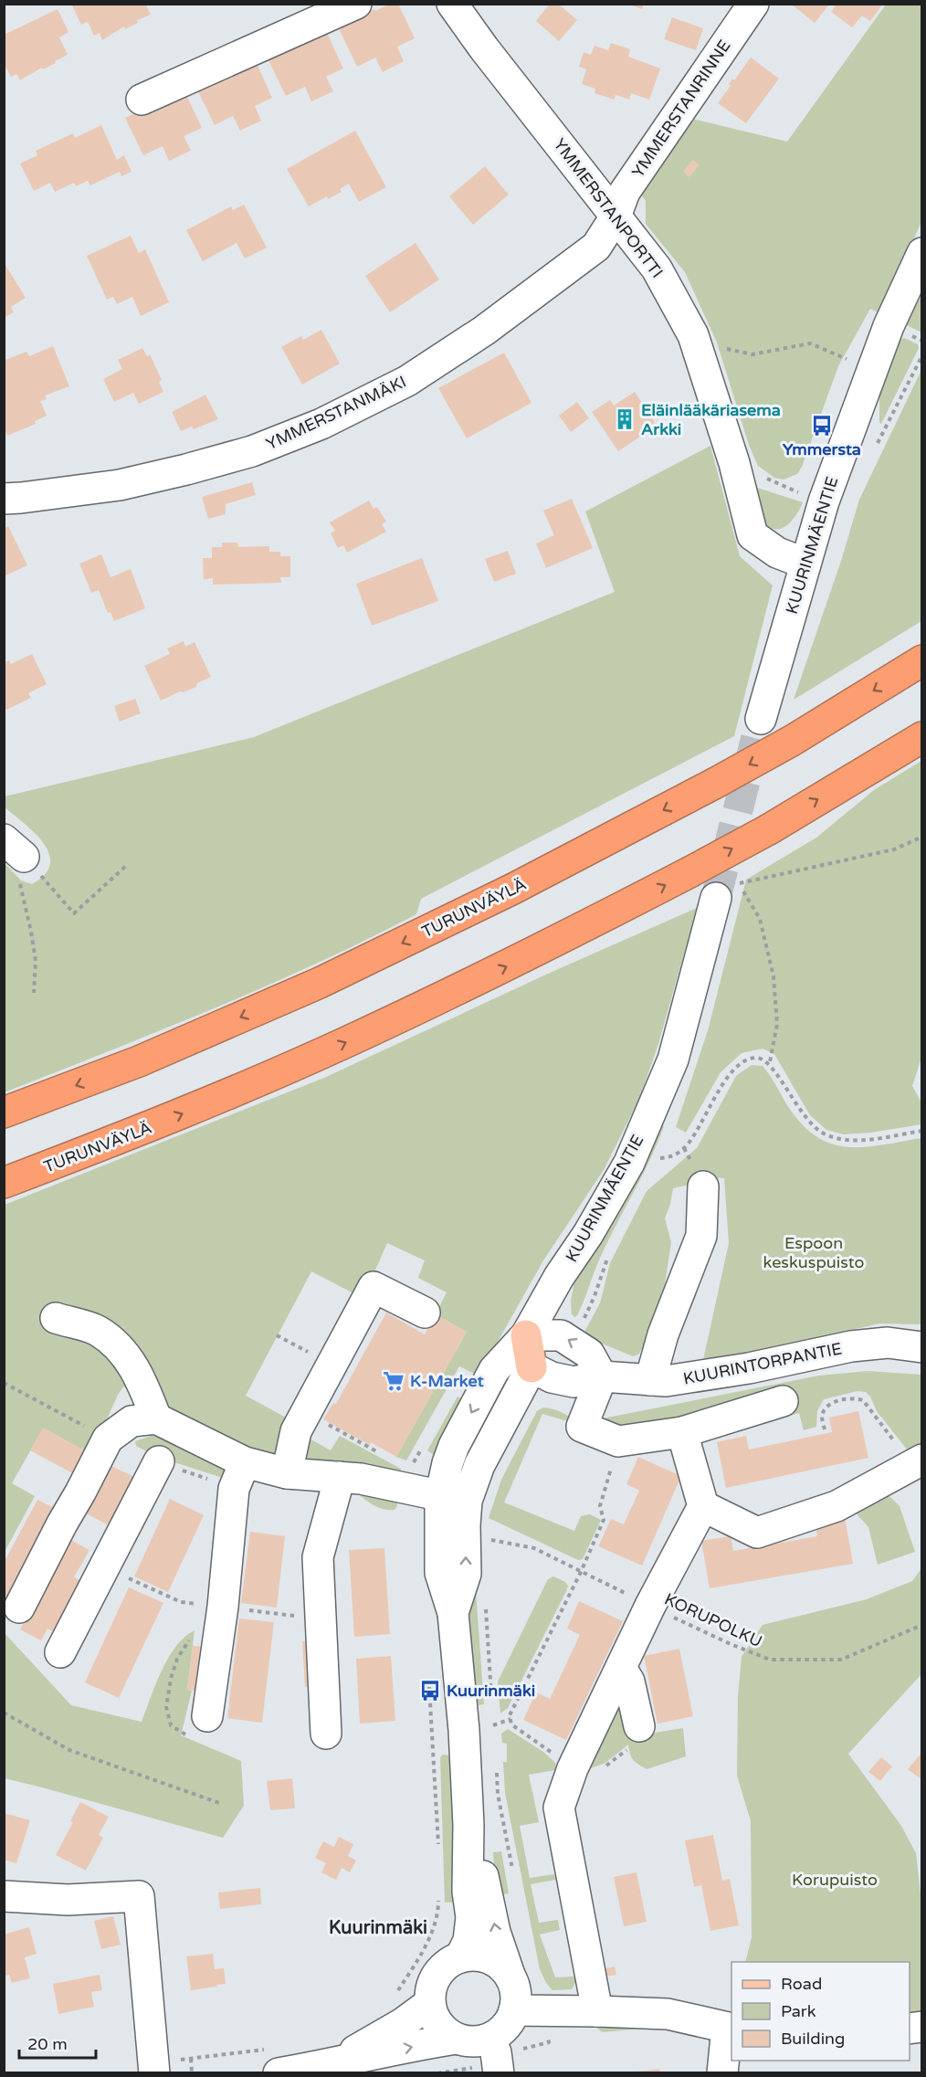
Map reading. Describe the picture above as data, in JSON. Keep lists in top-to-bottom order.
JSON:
{
  "streets": {
    "highway": ["TURUNVÄYLÄ"],
    "street": [
      "YMMERSTANRINNE",
      "YMMERSTANPORTTI",
      "YMMERSTANMÄKI",
      "KUURINMÄENTIE",
      "KUURINTORPANTIE"
    ],
    "path": ["KORUPOLKU"]
  },
  "crossings": [
    ["YMMERSTANRINNE", "YMMERSTANPORTTI"],
    ["YMMERSTANRINNE", "YMMERSTANMÄKI"],
    ["YMMERSTANPORTTI", "YMMERSTANMÄKI"],
    ["YMMERSTANPORTTI", "KUURINMÄENTIE"],
    ["KUURINMÄENTIE", "KUURINTORPANTIE"]
  ],
  "districts": ["Kuurinmäki"],
  "parks": ["Espoon keskuspuisto", "Korupuisto"],
  "places": {
    "building": ["Eläinlääkäriasema Arkki"],
    "bus stop": ["Ymmersta", "Kuurinmäki"],
    "supermarket": ["K-Market"]
  },
  "legend": ["Road", "Park", "Building"],
  "scale_bar": "20 m"
}
